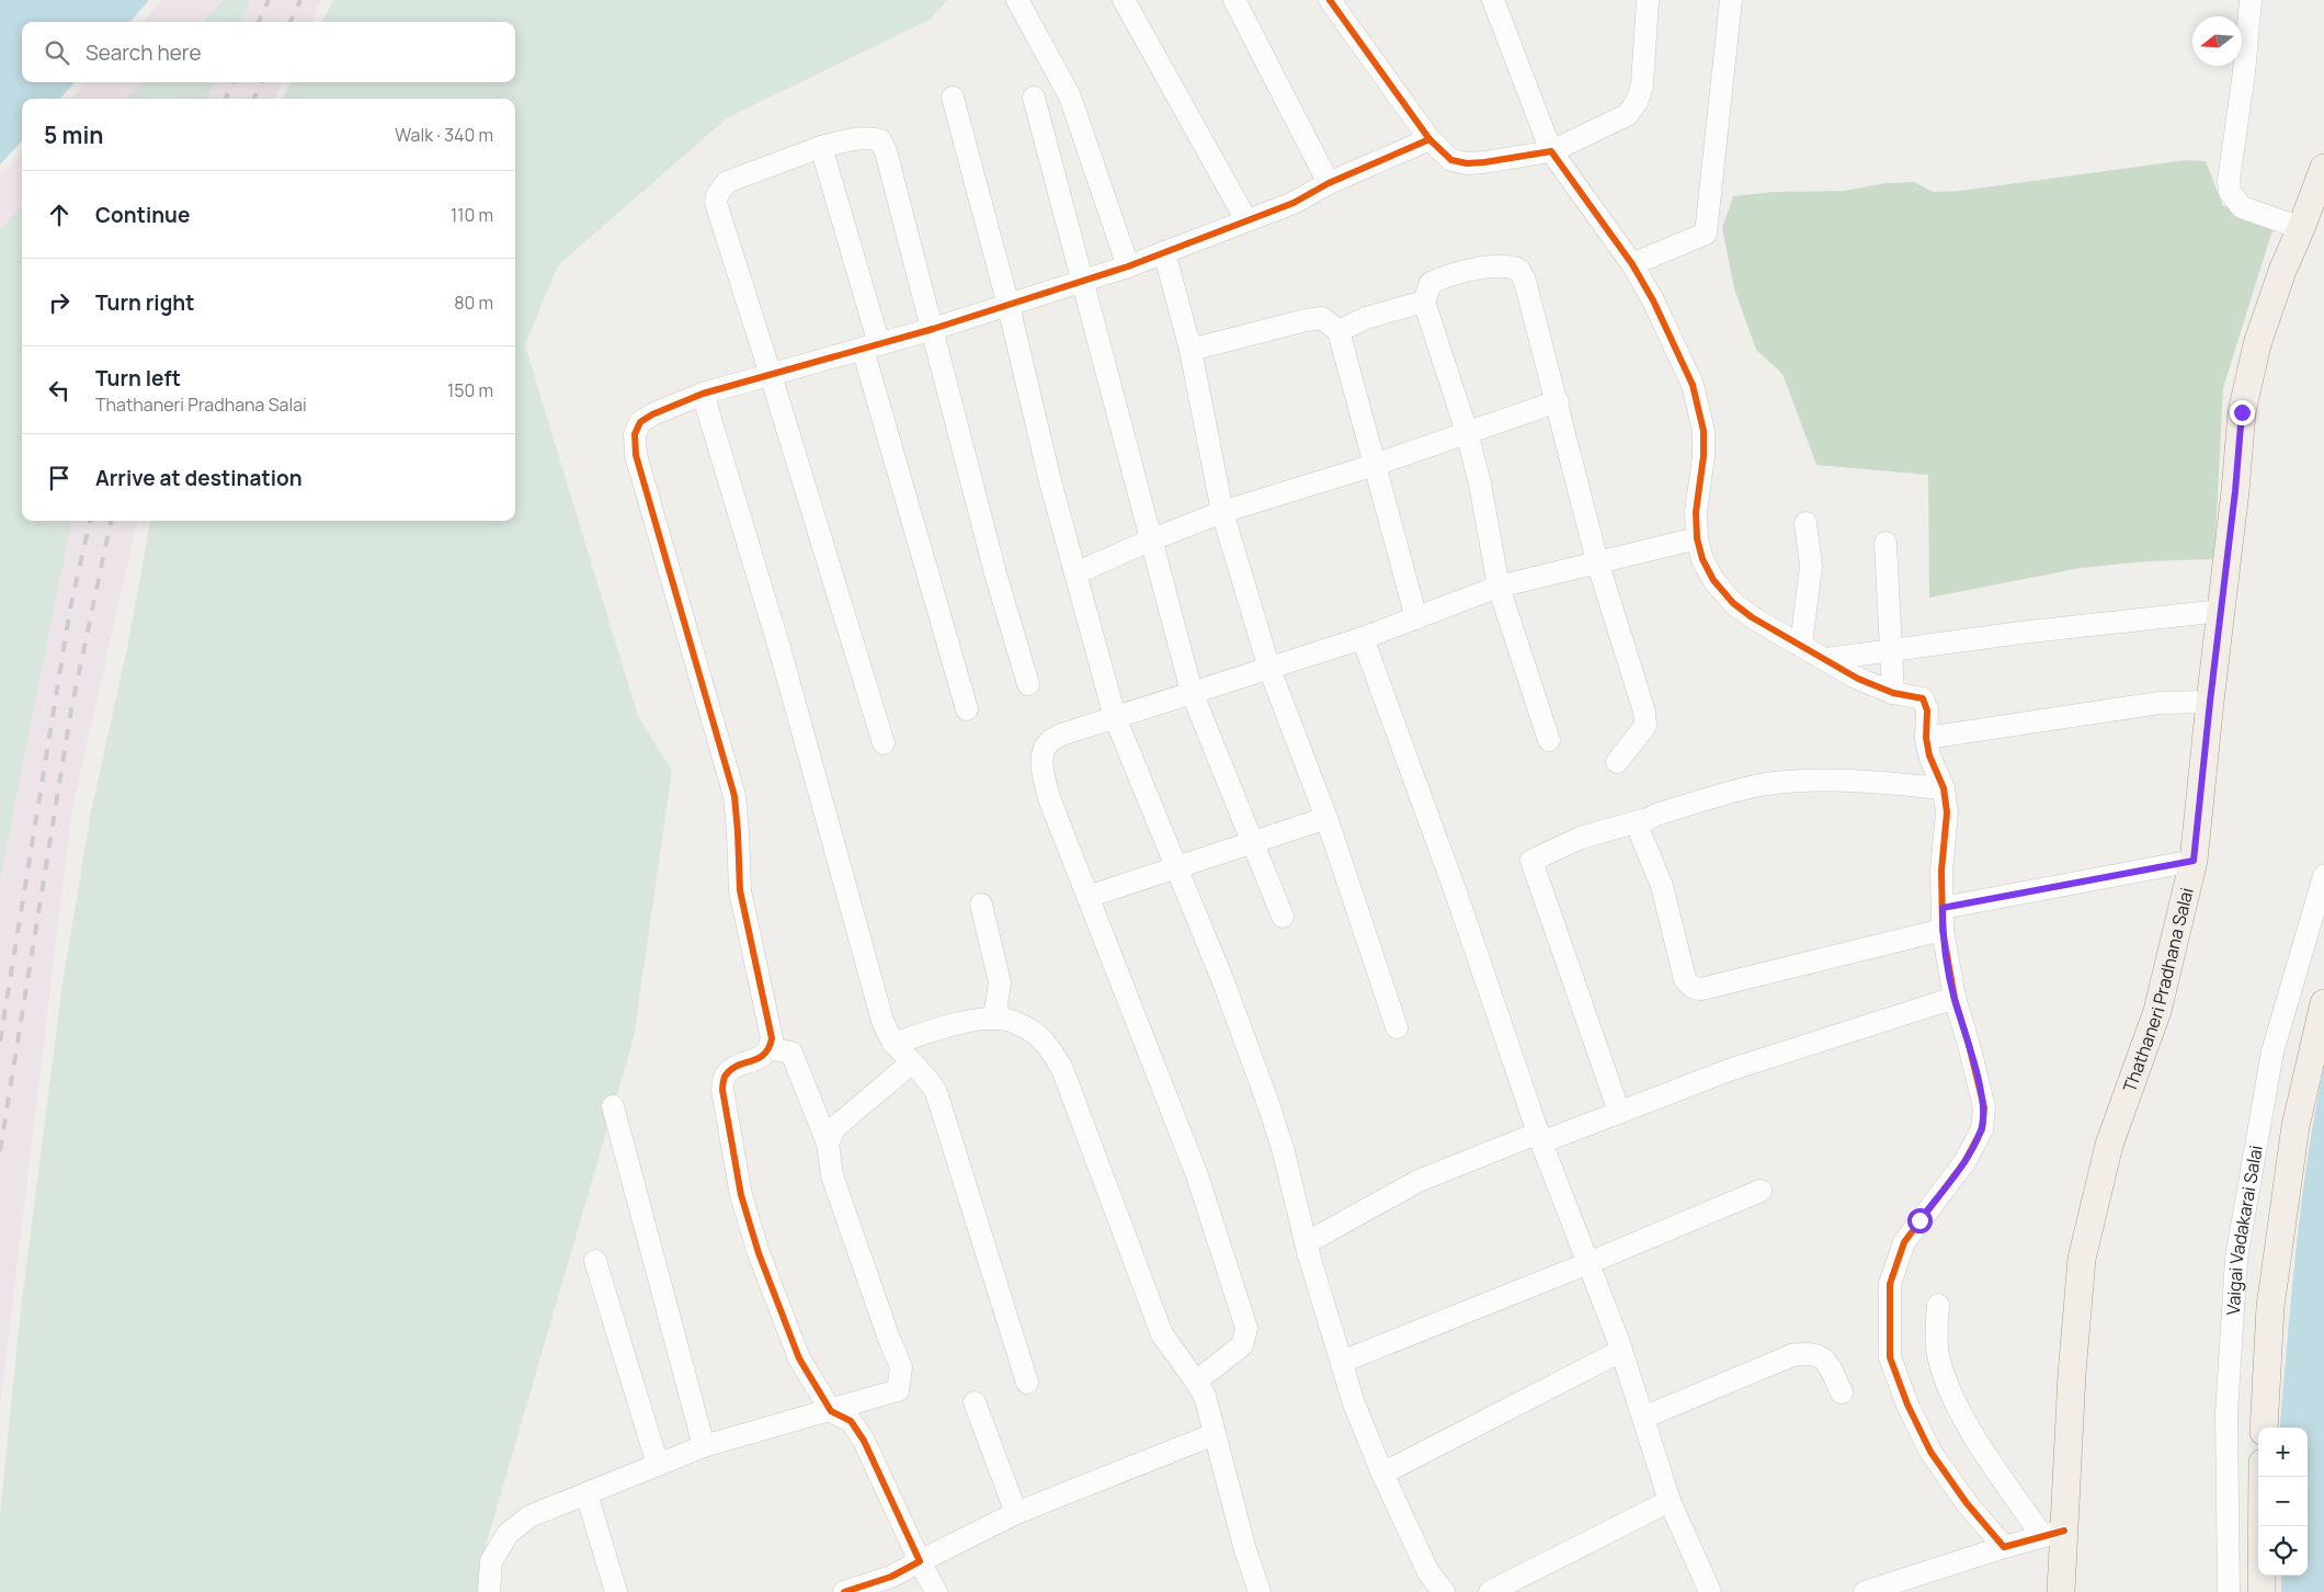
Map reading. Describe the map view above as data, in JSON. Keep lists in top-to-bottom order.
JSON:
{
  "streets": {
    "main road": ["Thathaneri Pradhana Salai", "Vaigai Vadakarai Salai"]
  },
  "north": "left",
  "page": {
    "search": "Search here",
    "heading": ["5 min", "Walk · 340 m"],
    "list": [
      ["Continue", "110 m"],
      ["Turn right", "80 m"],
      ["Turn left", "Thathaneri Pradhana Salai", "150 m"],
      "Arrive at destination"
    ],
    "map_buttons": ["+", "−"]
  }
}
